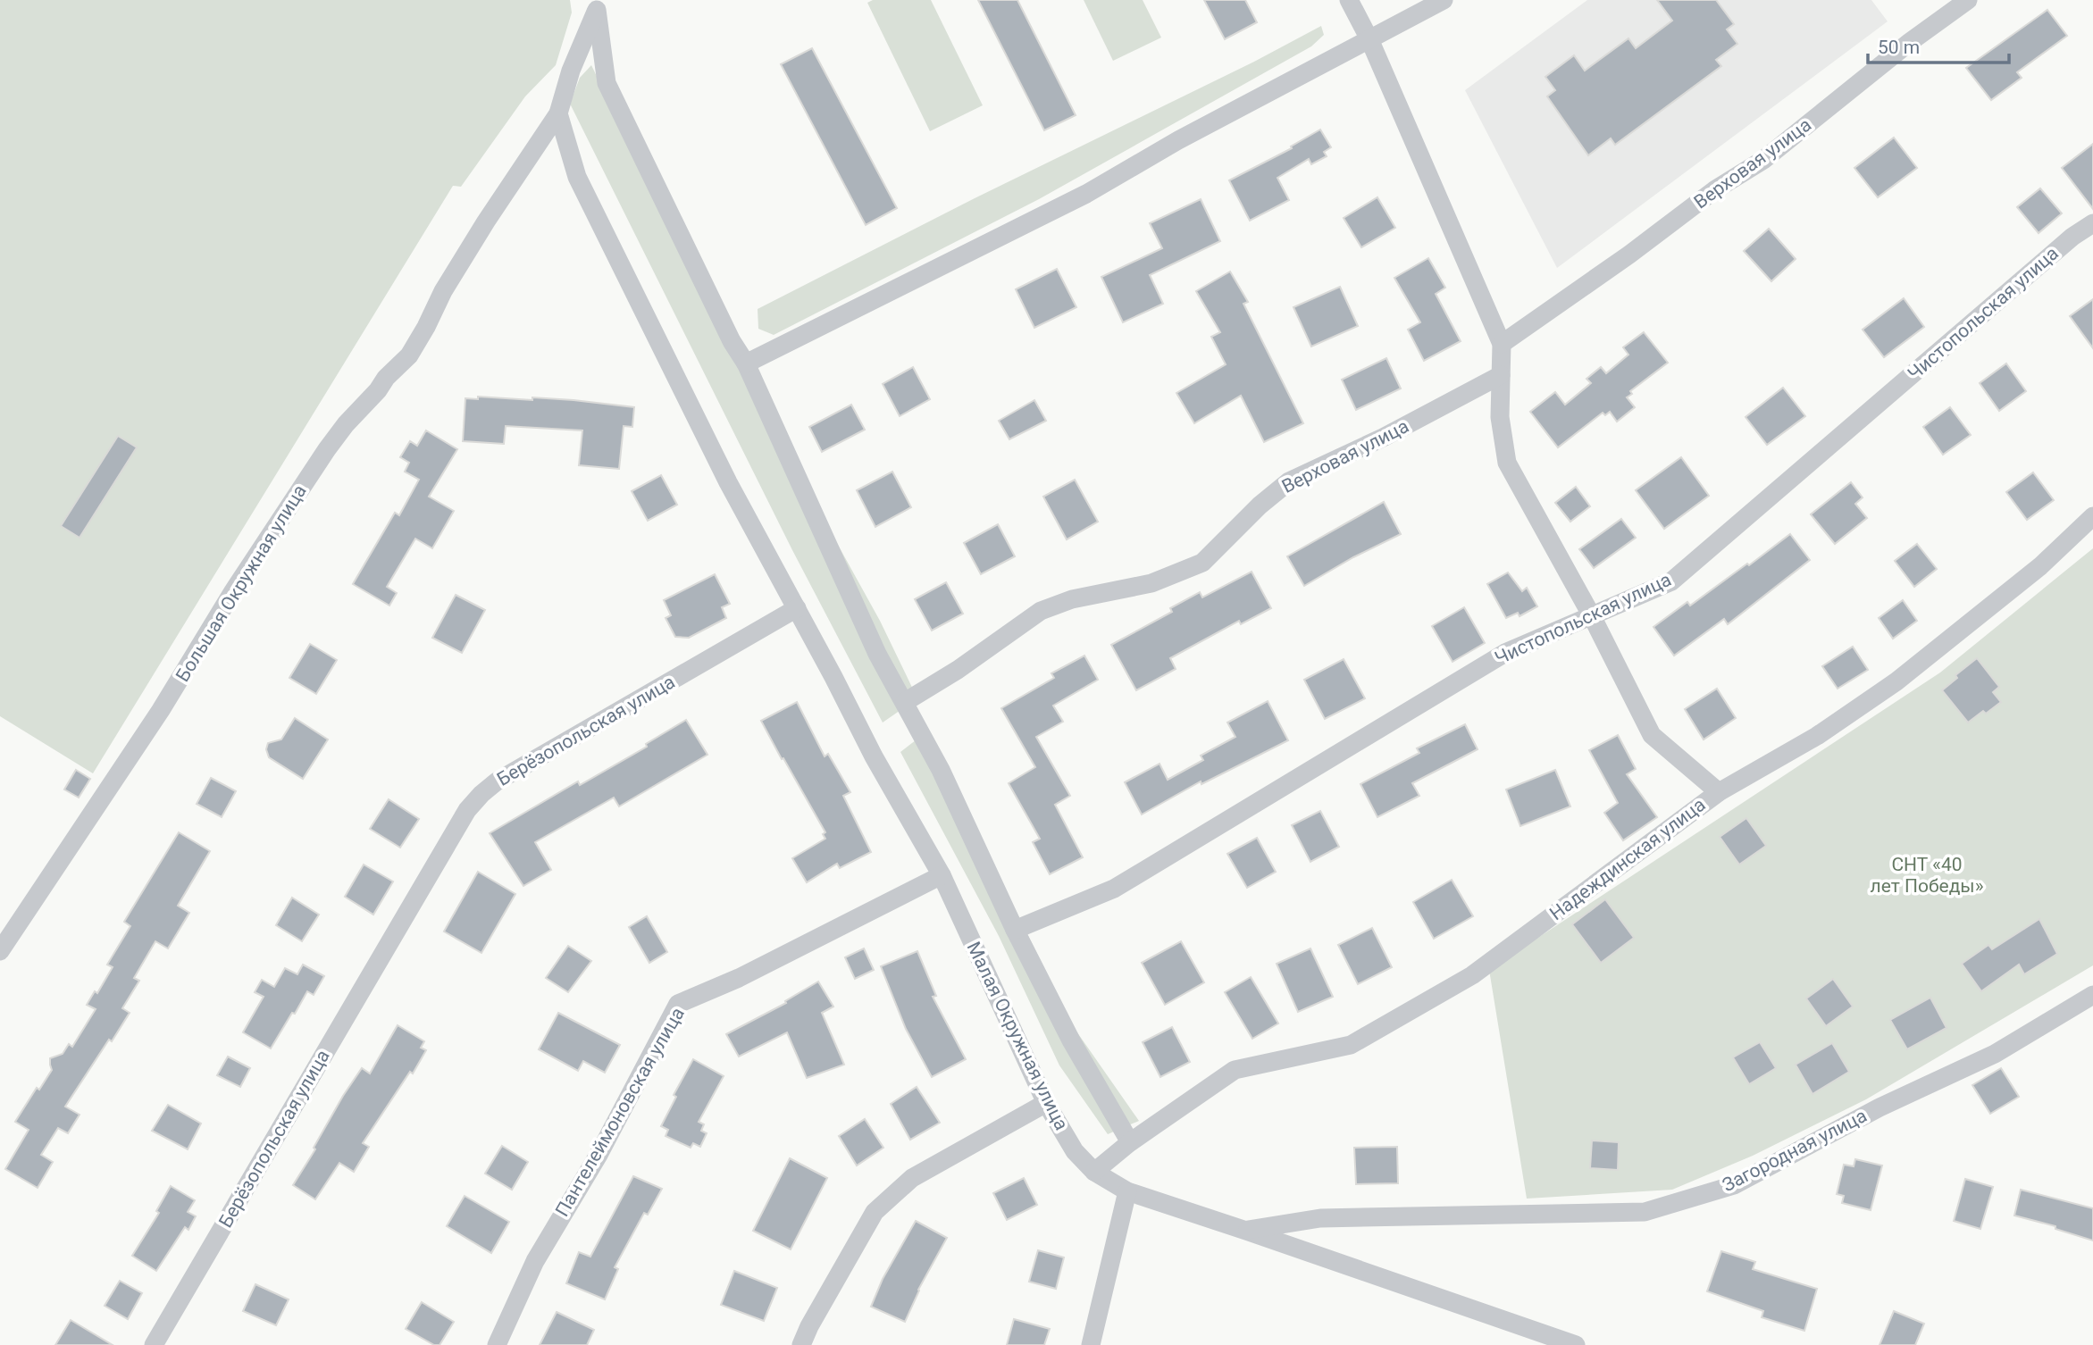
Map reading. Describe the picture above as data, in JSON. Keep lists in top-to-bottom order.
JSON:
{
  "streets": {
    "street": [
      "Верховая улица",
      "Чистопольская улица",
      "Большая Окружная улица",
      "Берёзопольская улица",
      "Надеждинская улица",
      "Малая Окружная улица",
      "Пантелеймоновская улица",
      "Загородная улица"
    ]
  },
  "crossings": [
    ["Берёзопольская улица", "Малая Окружная улица"],
    ["Надеждинская улица", "Малая Окружная улица"],
    ["Малая Окружная улица", "Пантелеймоновская улица"],
    ["Малая Окружная улица", "Загородная улица"]
  ],
  "parks": ["СНТ «40 лет Победы»"],
  "scale_bar": "50 m"
}
